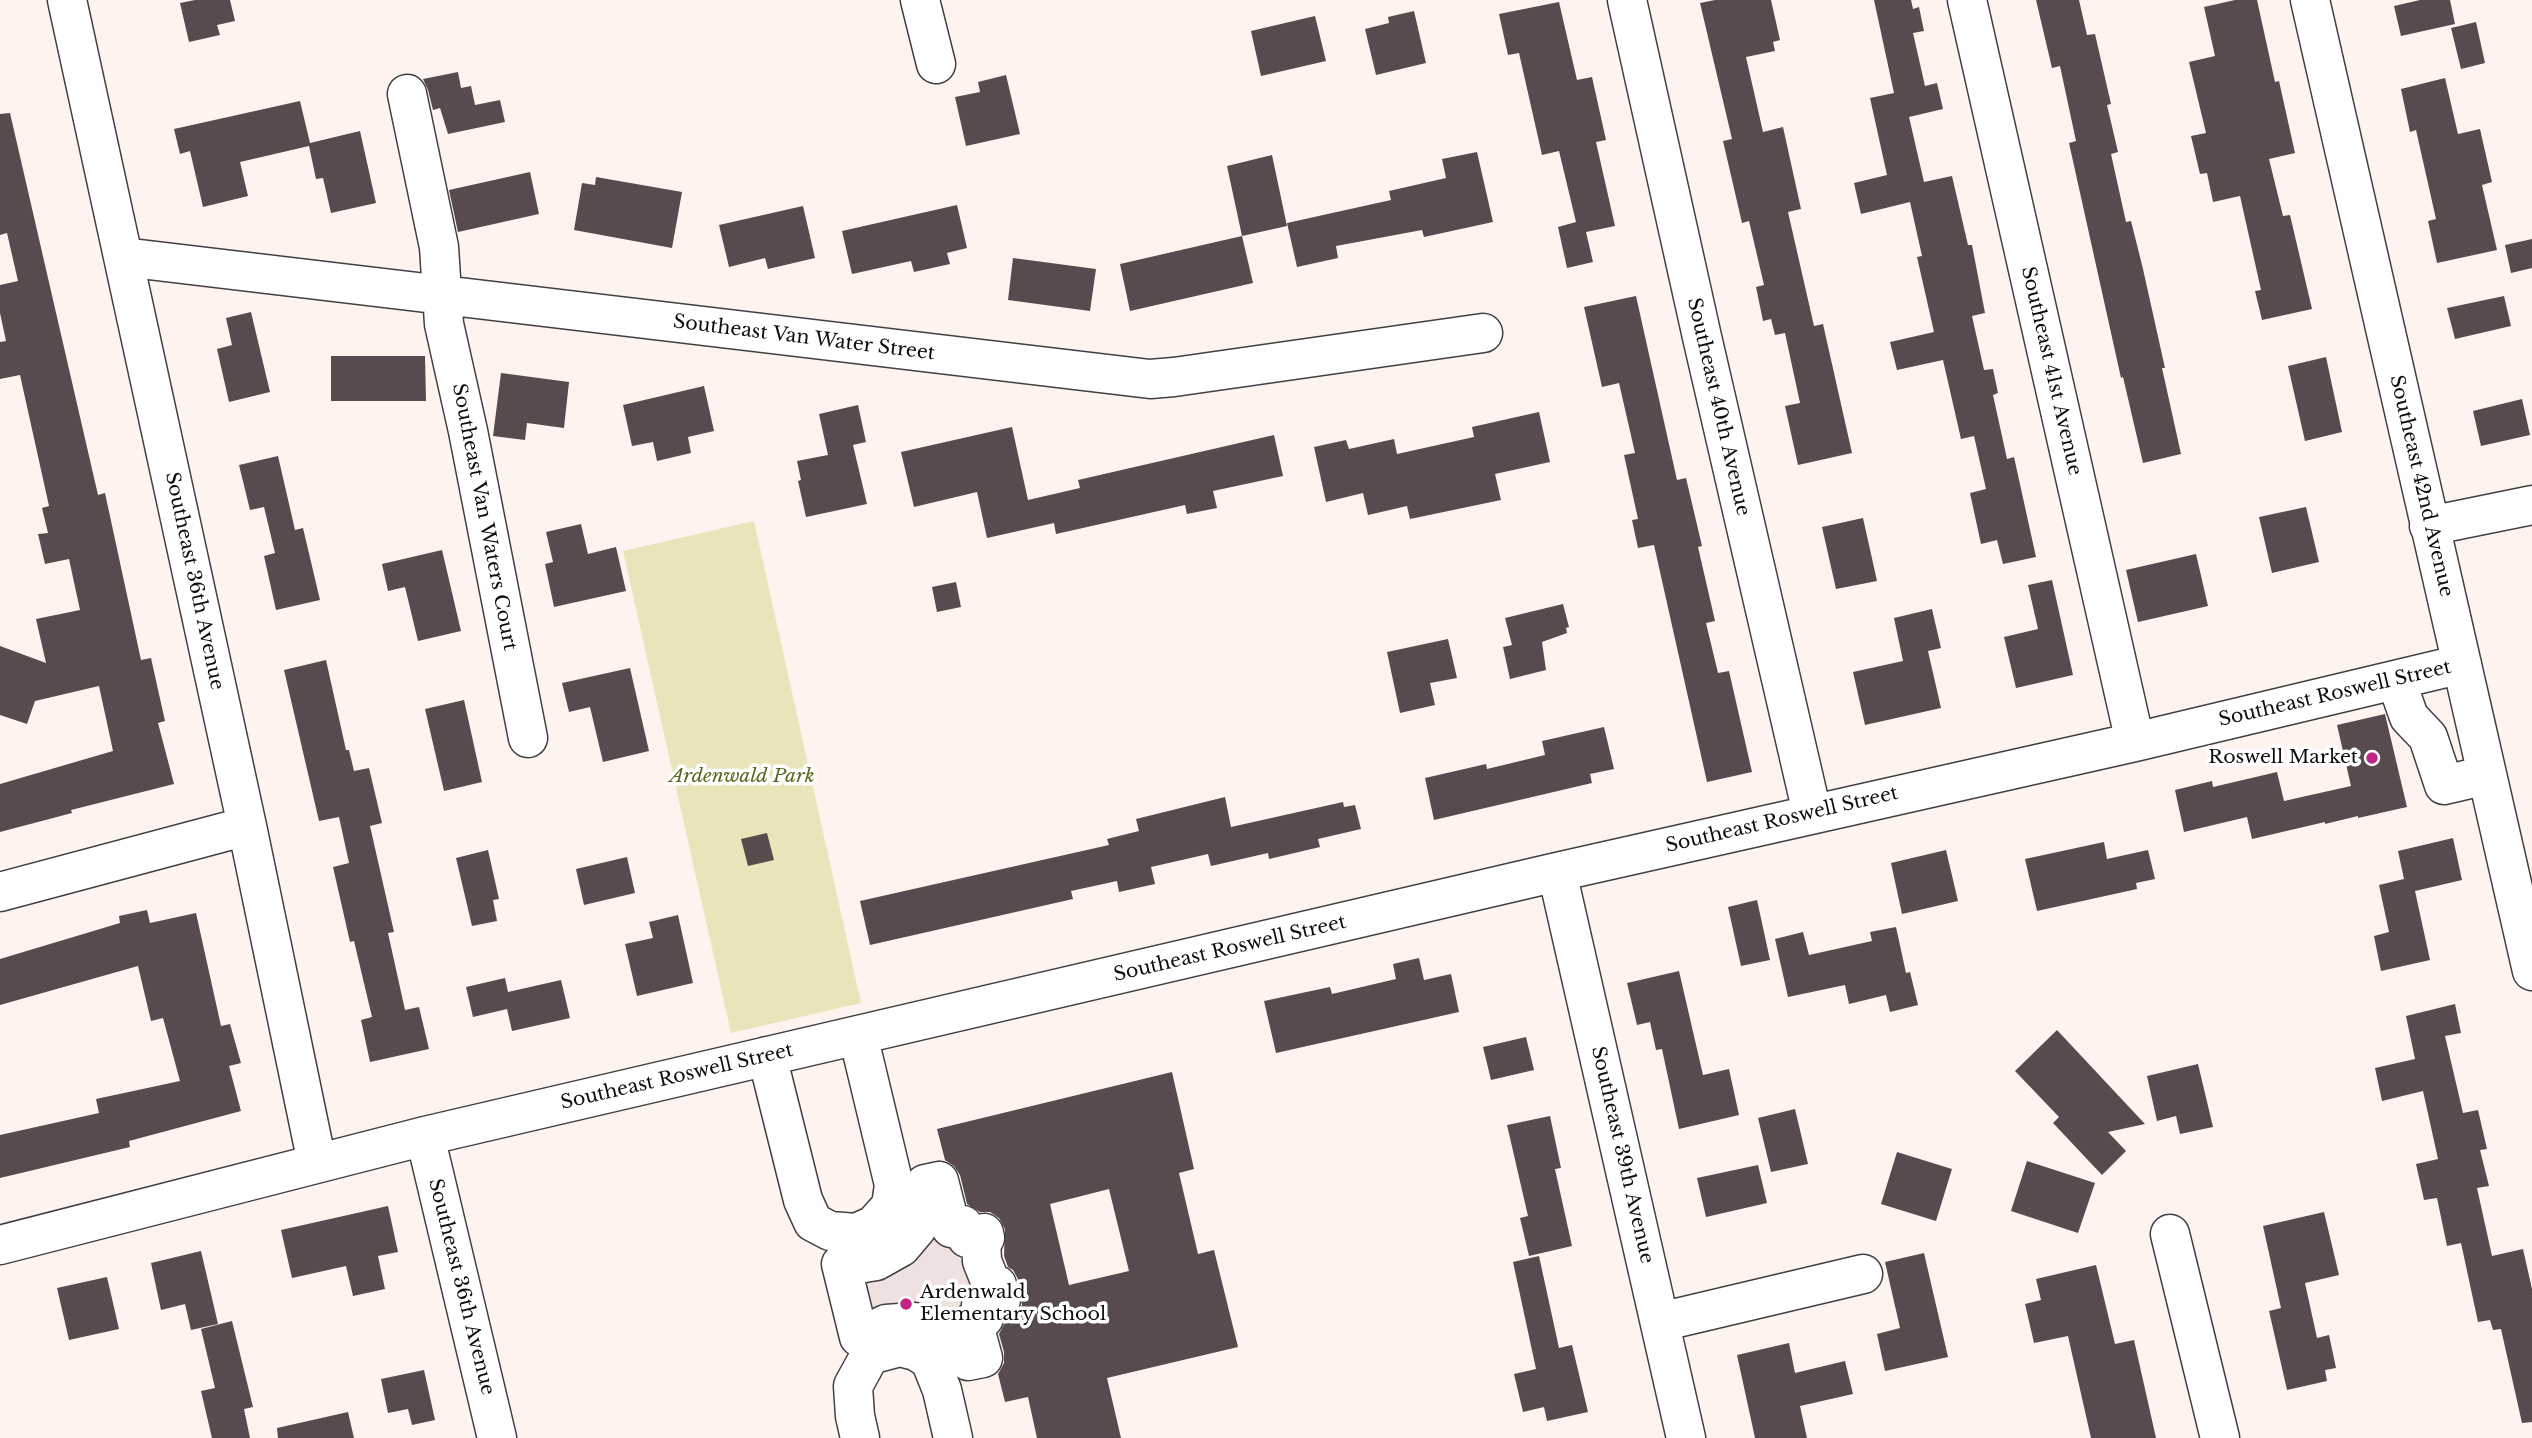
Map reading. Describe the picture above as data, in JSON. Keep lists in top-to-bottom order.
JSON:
{
  "streets": {
    "street": [
      "Southeast Van Water Street",
      "Southeast 41st Avenue",
      "Southeast 40th Avenue",
      "Southeast 42nd Avenue",
      "Southeast Van Waters Court",
      "Southeast 36th Avenue",
      "Southeast Roswell Street",
      "Southeast 39th Avenue"
    ]
  },
  "crossings": [
    ["Southeast Van Water Street", "Southeast Van Waters Court"],
    ["Southeast Van Water Street", "Southeast 36th Avenue"],
    ["Southeast 41st Avenue", "Southeast Roswell Street"],
    ["Southeast 40th Avenue", "Southeast Roswell Street"],
    ["Southeast 42nd Avenue", "Southeast Roswell Street"],
    ["Southeast 36th Avenue", "Southeast Roswell Street"],
    ["Southeast Roswell Street", "Southeast 39th Avenue"]
  ],
  "parks": ["Ardenwald Park"],
  "places": ["Roswell Market", "Ardenwald Elementary School"]
}
